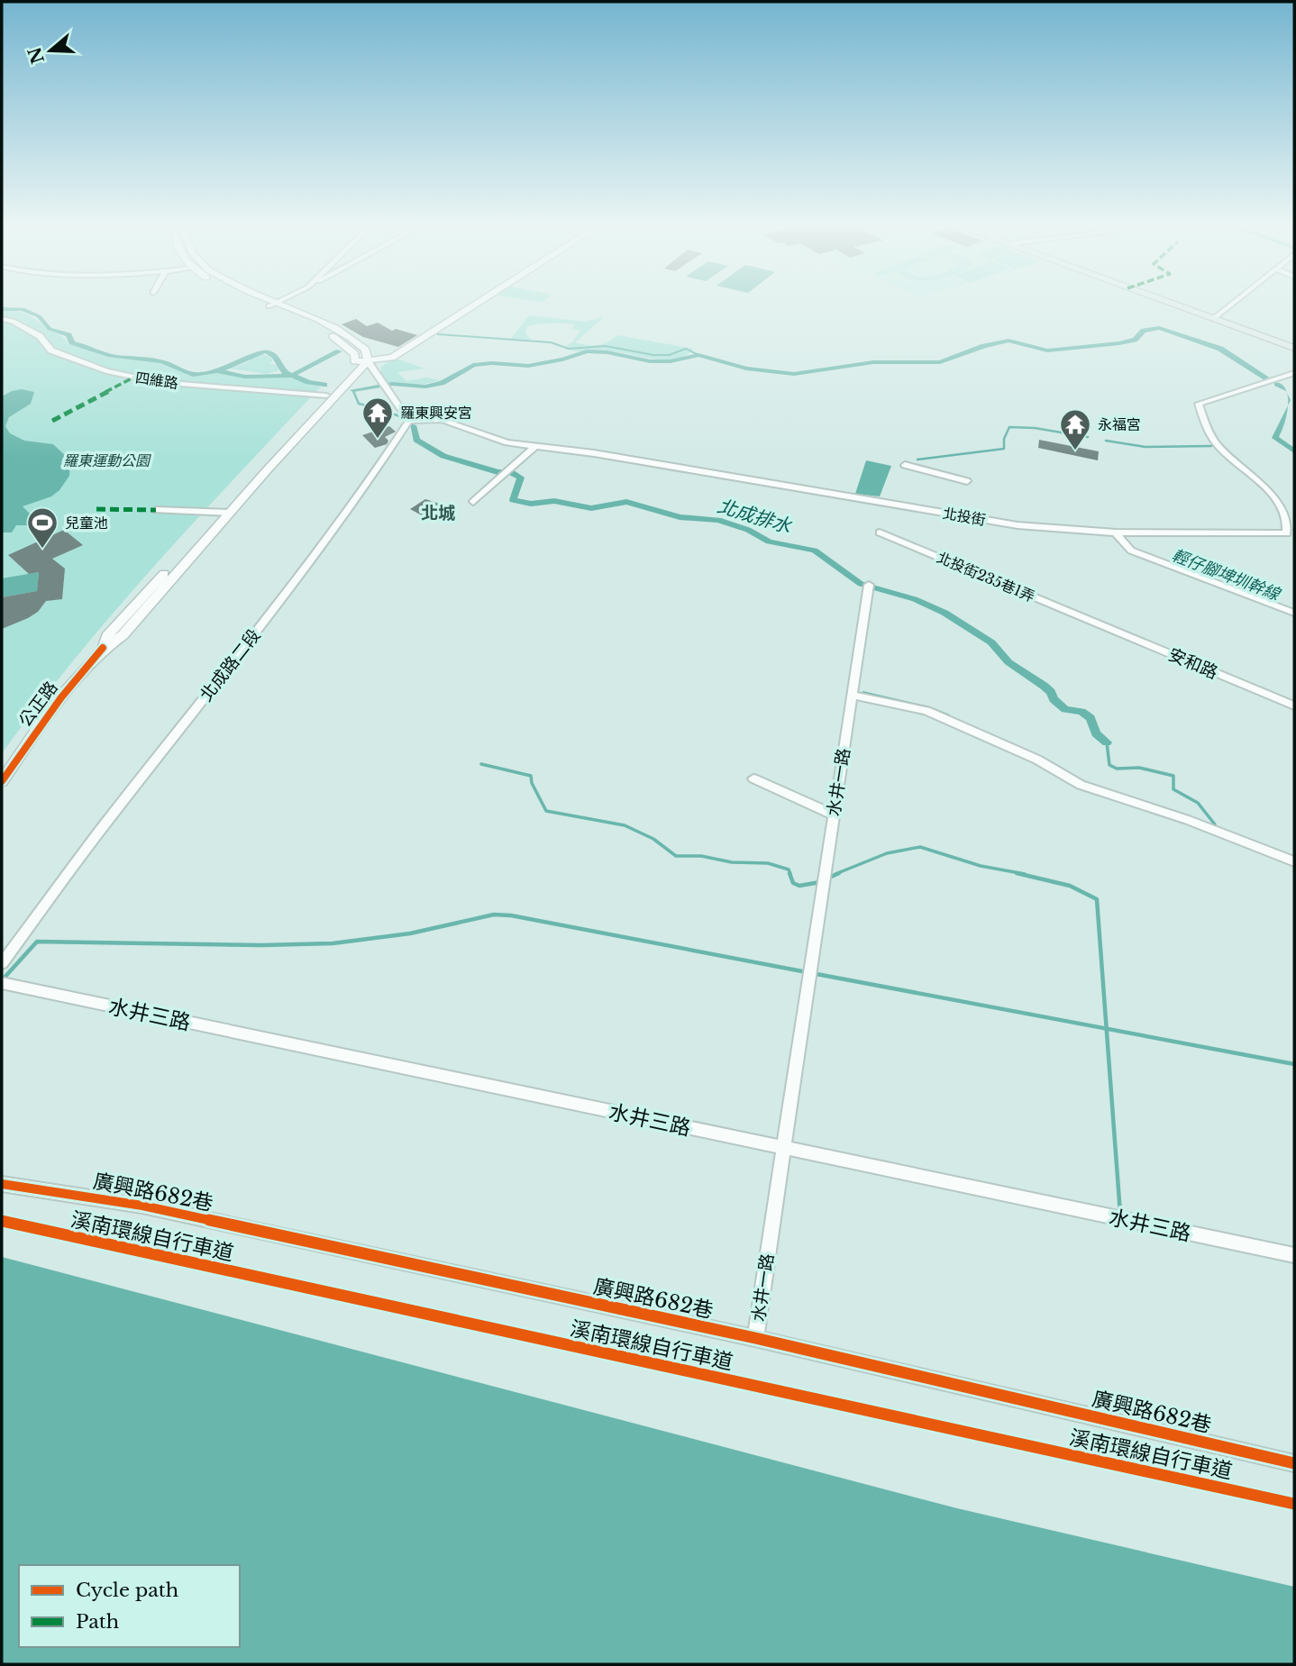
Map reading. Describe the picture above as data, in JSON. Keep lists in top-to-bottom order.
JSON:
{
  "streets": {
    "street": [
      "四維路",
      "北投街",
      "北投街235巷1弄",
      "安和路",
      "北成路二段",
      "公正路",
      "水井一路",
      "水井三路",
      "廣興路682巷"
    ],
    "cycle path": ["溪南環線自行車道"]
  },
  "crossings": [
    ["四維路", "公正路"],
    ["北投街", "北成路二段"],
    ["北投街235巷1弄", "安和路"],
    ["水井一路", "水井三路"],
    ["水井一路", "廣興路682巷"]
  ],
  "districts": ["北城"],
  "water": ["北成排水", "輕仔腳埤圳幹線"],
  "parks": ["羅東運動公園"],
  "places": {
    "temple": ["羅東興安宮", "永福宮"],
    "sports": ["兒童池"]
  },
  "legend": ["Cycle path", "Path"],
  "north": "left"
}
